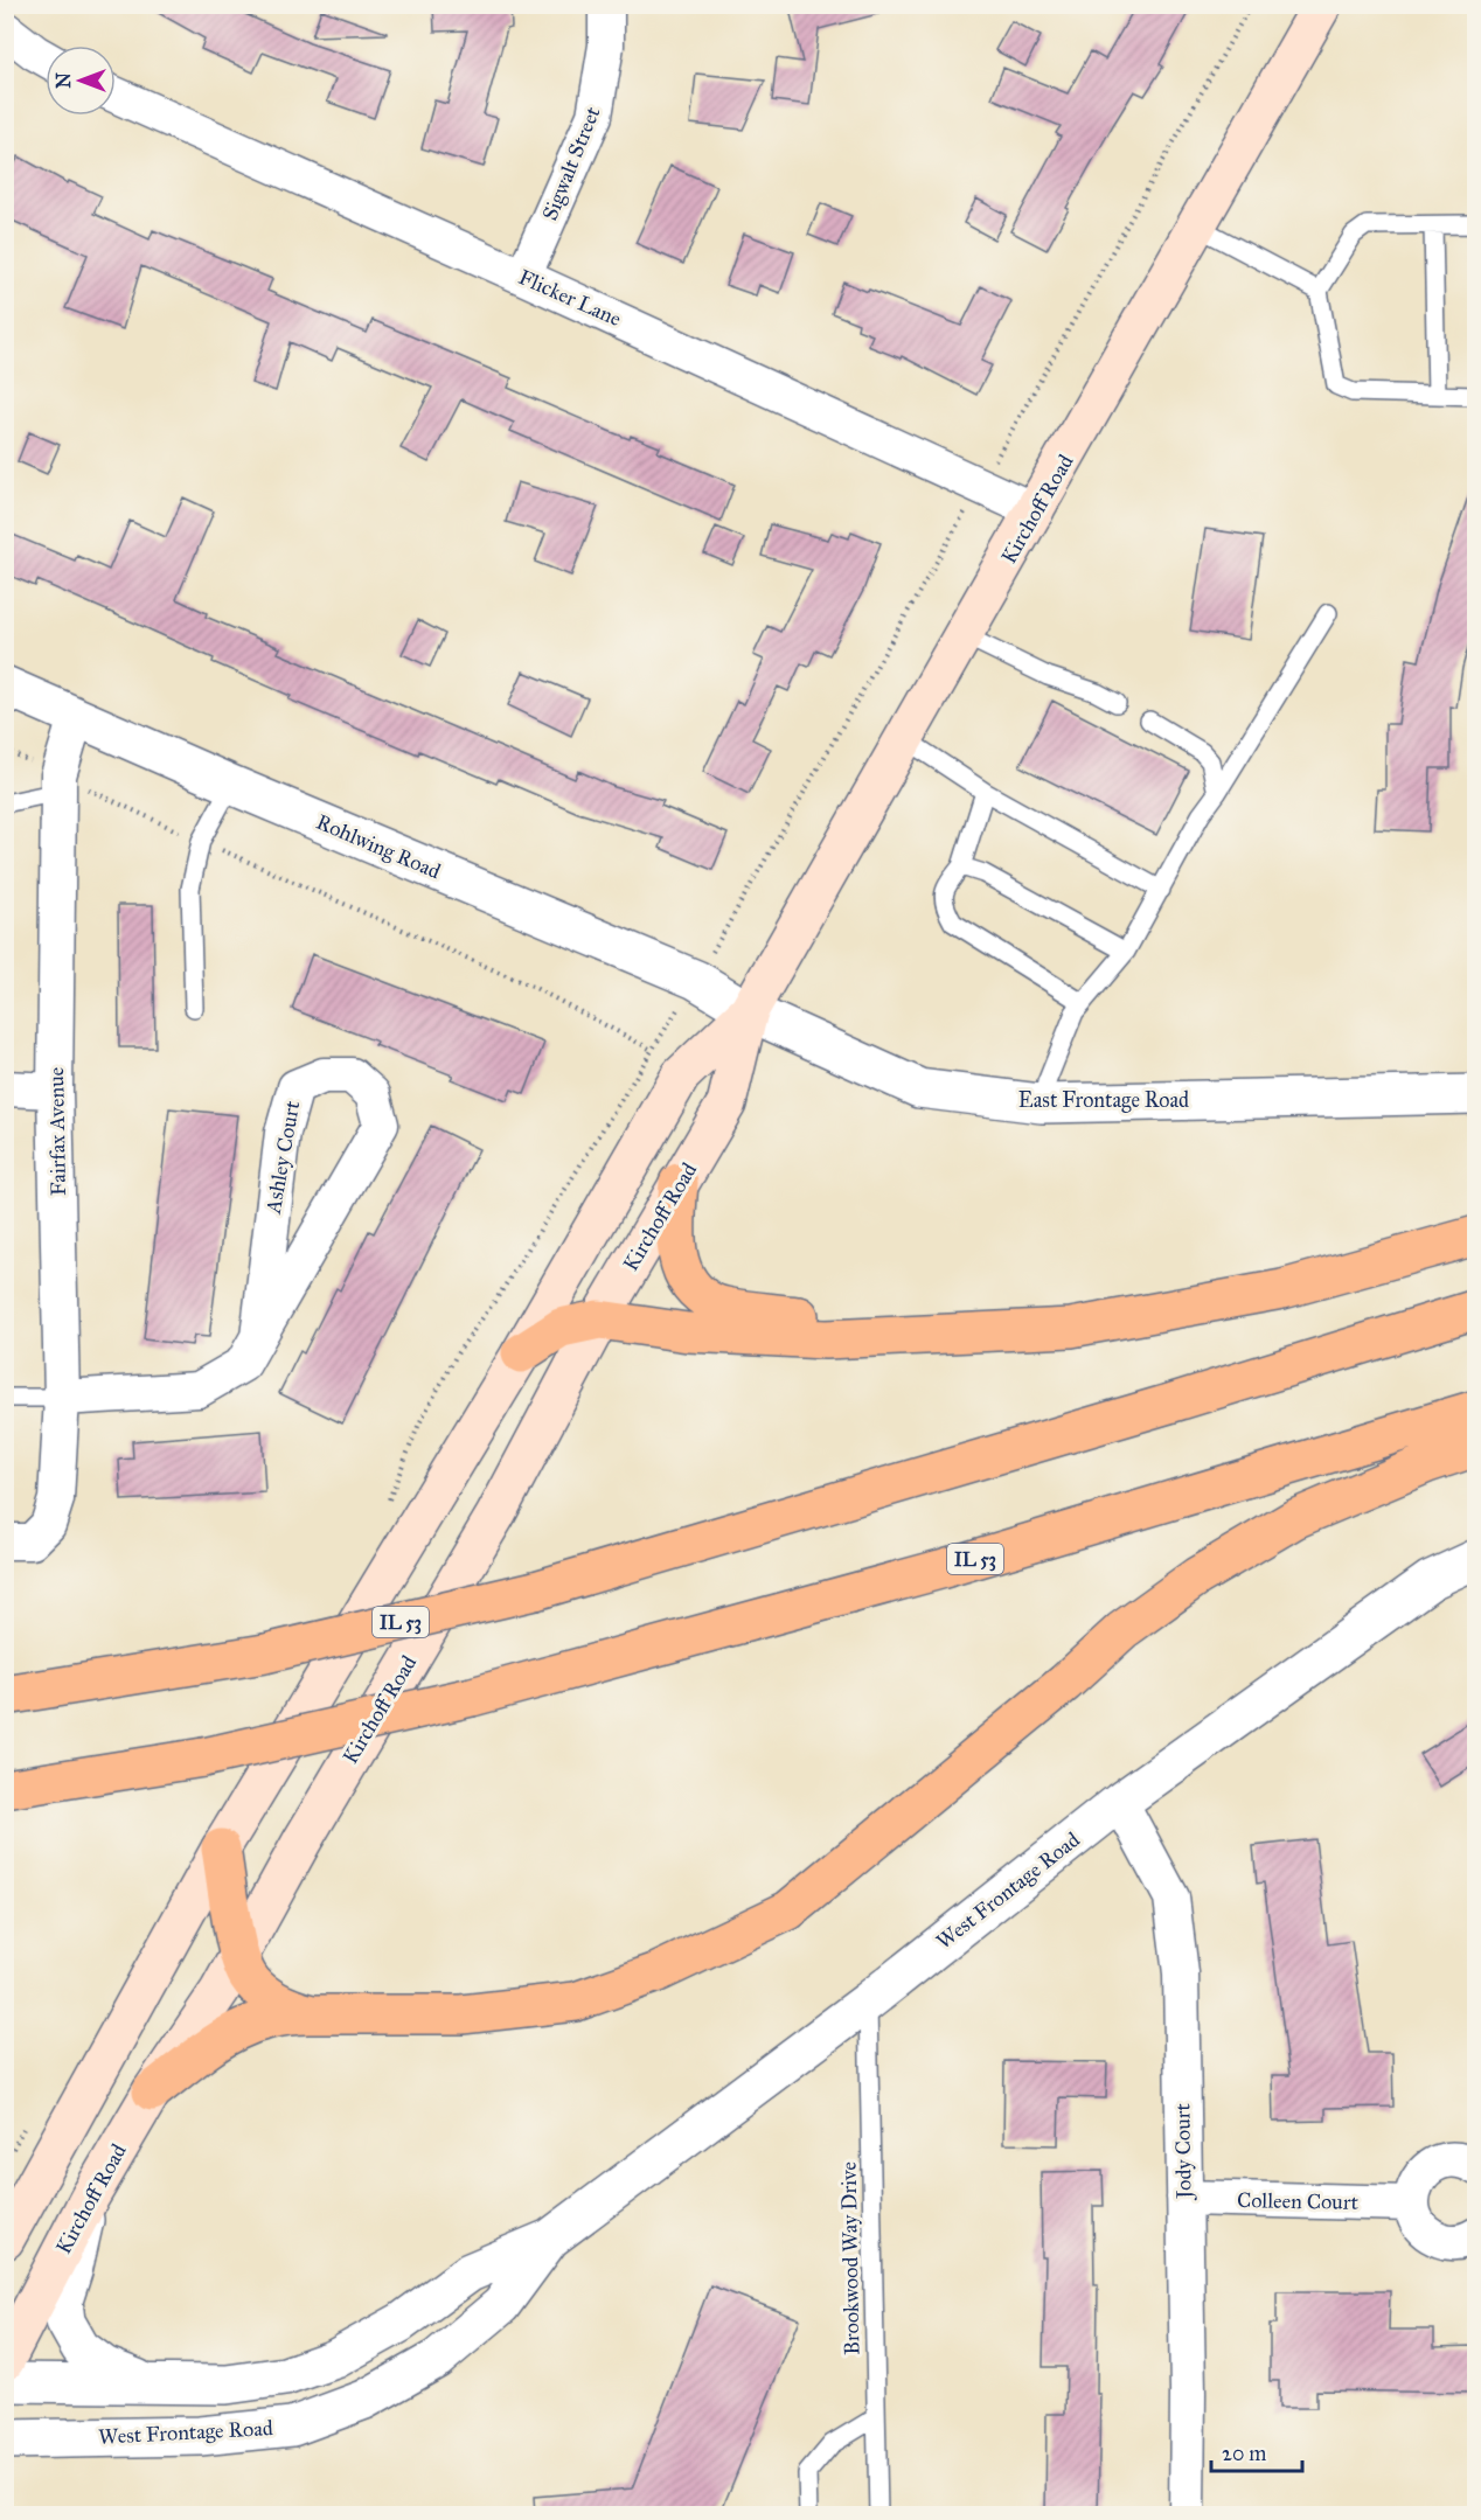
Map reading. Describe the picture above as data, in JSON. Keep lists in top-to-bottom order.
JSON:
{
  "streets": {
    "highway": ["IL 53"],
    "main road": ["Kirchoff Road"],
    "street": [
      "Sigwalt Street",
      "Flicker Lane",
      "Rohlwing Road",
      "East Frontage Road",
      "Fairfax Avenue",
      "Ashley Court",
      "West Frontage Road",
      "Jody Court",
      "Colleen Court"
    ],
    "lane": ["Brookwood Way Drive"]
  },
  "crossings": [
    ["Sigwalt Street", "Flicker Lane"],
    ["Flicker Lane", "Kirchoff Road"],
    ["Kirchoff Road", "Rohlwing Road"],
    ["Kirchoff Road", "East Frontage Road"],
    ["Rohlwing Road", "East Frontage Road"],
    ["Rohlwing Road", "Fairfax Avenue"],
    ["Fairfax Avenue", "Ashley Court"],
    ["West Frontage Road", "Jody Court"],
    ["West Frontage Road", "Brookwood Way Drive"],
    ["Jody Court", "Colleen Court"]
  ],
  "scale_bar": "20 m",
  "north": "left"
}
